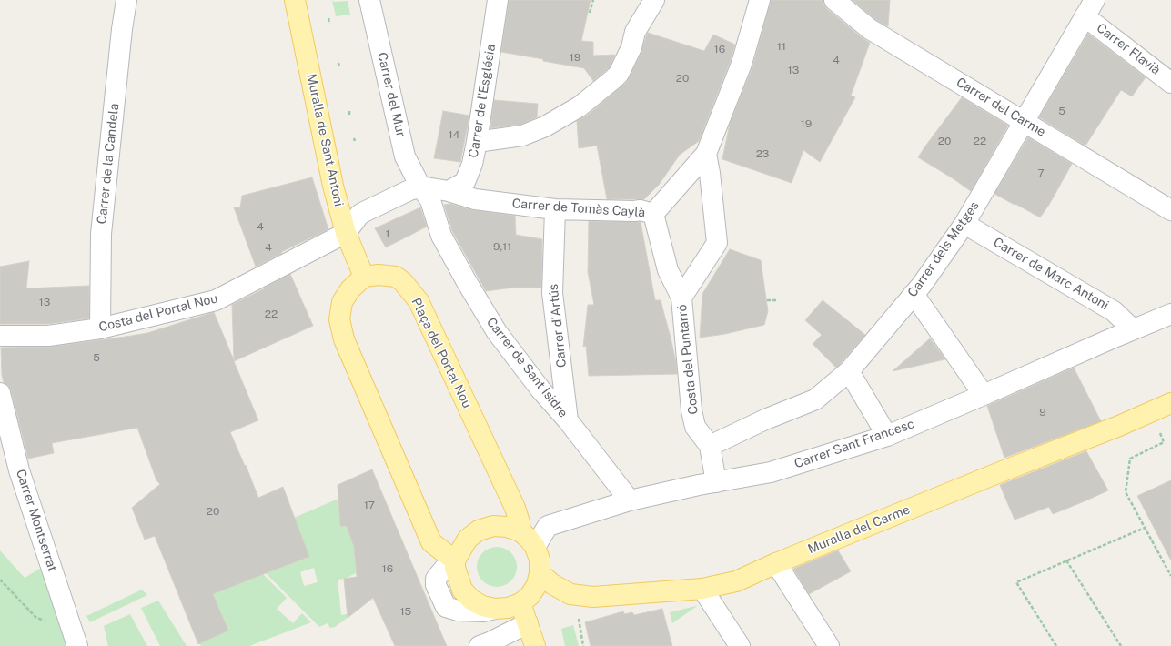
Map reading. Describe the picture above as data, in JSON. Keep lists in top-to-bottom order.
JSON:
{
  "streets": {
    "main road": ["Muralla de Sant Antoni", "Plaça del Portal Nou", "Muralla del Carme"],
    "street": [
      "Carrer Flavià",
      "Carrer del Mur",
      "Carrer de l'Església",
      "Carrer del Carme",
      "Carrer de la Candela",
      "Carrer de Tomàs Caylà",
      "Carrer dels Metges",
      "Carrer de Marc Antoni",
      "Costa del Portal Nou",
      "Carrer d'Artús",
      "Costa del Puntarró",
      "Carrer de Sant Isidre",
      "Carrer Sant Francesc",
      "Carrer Montserrat"
    ]
  },
  "crossings": [
    ["Carrer Flavià", "Carrer dels Metges"],
    ["Carrer del Mur", "Carrer de Tomàs Caylà"],
    ["Carrer del Mur", "Carrer de Sant Isidre"],
    ["Carrer de l'Església", "Carrer de Tomàs Caylà"],
    ["Carrer del Carme", "Carrer dels Metges"],
    ["Muralla de Sant Antoni", "Carrer de Tomàs Caylà"],
    ["Muralla de Sant Antoni", "Costa del Portal Nou"],
    ["Muralla de Sant Antoni", "Plaça del Portal Nou"],
    ["Carrer de la Candela", "Costa del Portal Nou"],
    ["Carrer de Tomàs Caylà", "Costa del Portal Nou"],
    ["Carrer de Tomàs Caylà", "Carrer d'Artús"],
    ["Carrer de Tomàs Caylà", "Carrer de Sant Isidre"],
    ["Carrer dels Metges", "Carrer de Marc Antoni"],
    ["Carrer dels Metges", "Costa del Puntarró"],
    ["Carrer de Marc Antoni", "Carrer Sant Francesc"],
    ["Carrer d'Artús", "Carrer de Sant Isidre"],
    ["Plaça del Portal Nou", "Carrer Sant Francesc"],
    ["Plaça del Portal Nou", "Muralla del Carme"],
    ["Costa del Puntarró", "Carrer Sant Francesc"],
    ["Carrer de Sant Isidre", "Carrer Sant Francesc"],
    ["Carrer Sant Francesc", "Muralla del Carme"]
  ],
  "house_numbers": [
    "11",
    "16",
    "19",
    "4",
    "13",
    "20",
    "5",
    "19",
    "14",
    "20",
    "22",
    "23",
    "7",
    "4",
    "1",
    "9,11",
    "4",
    "13",
    "22",
    "5",
    "9",
    "17",
    "20",
    "16",
    "15"
  ]
}
